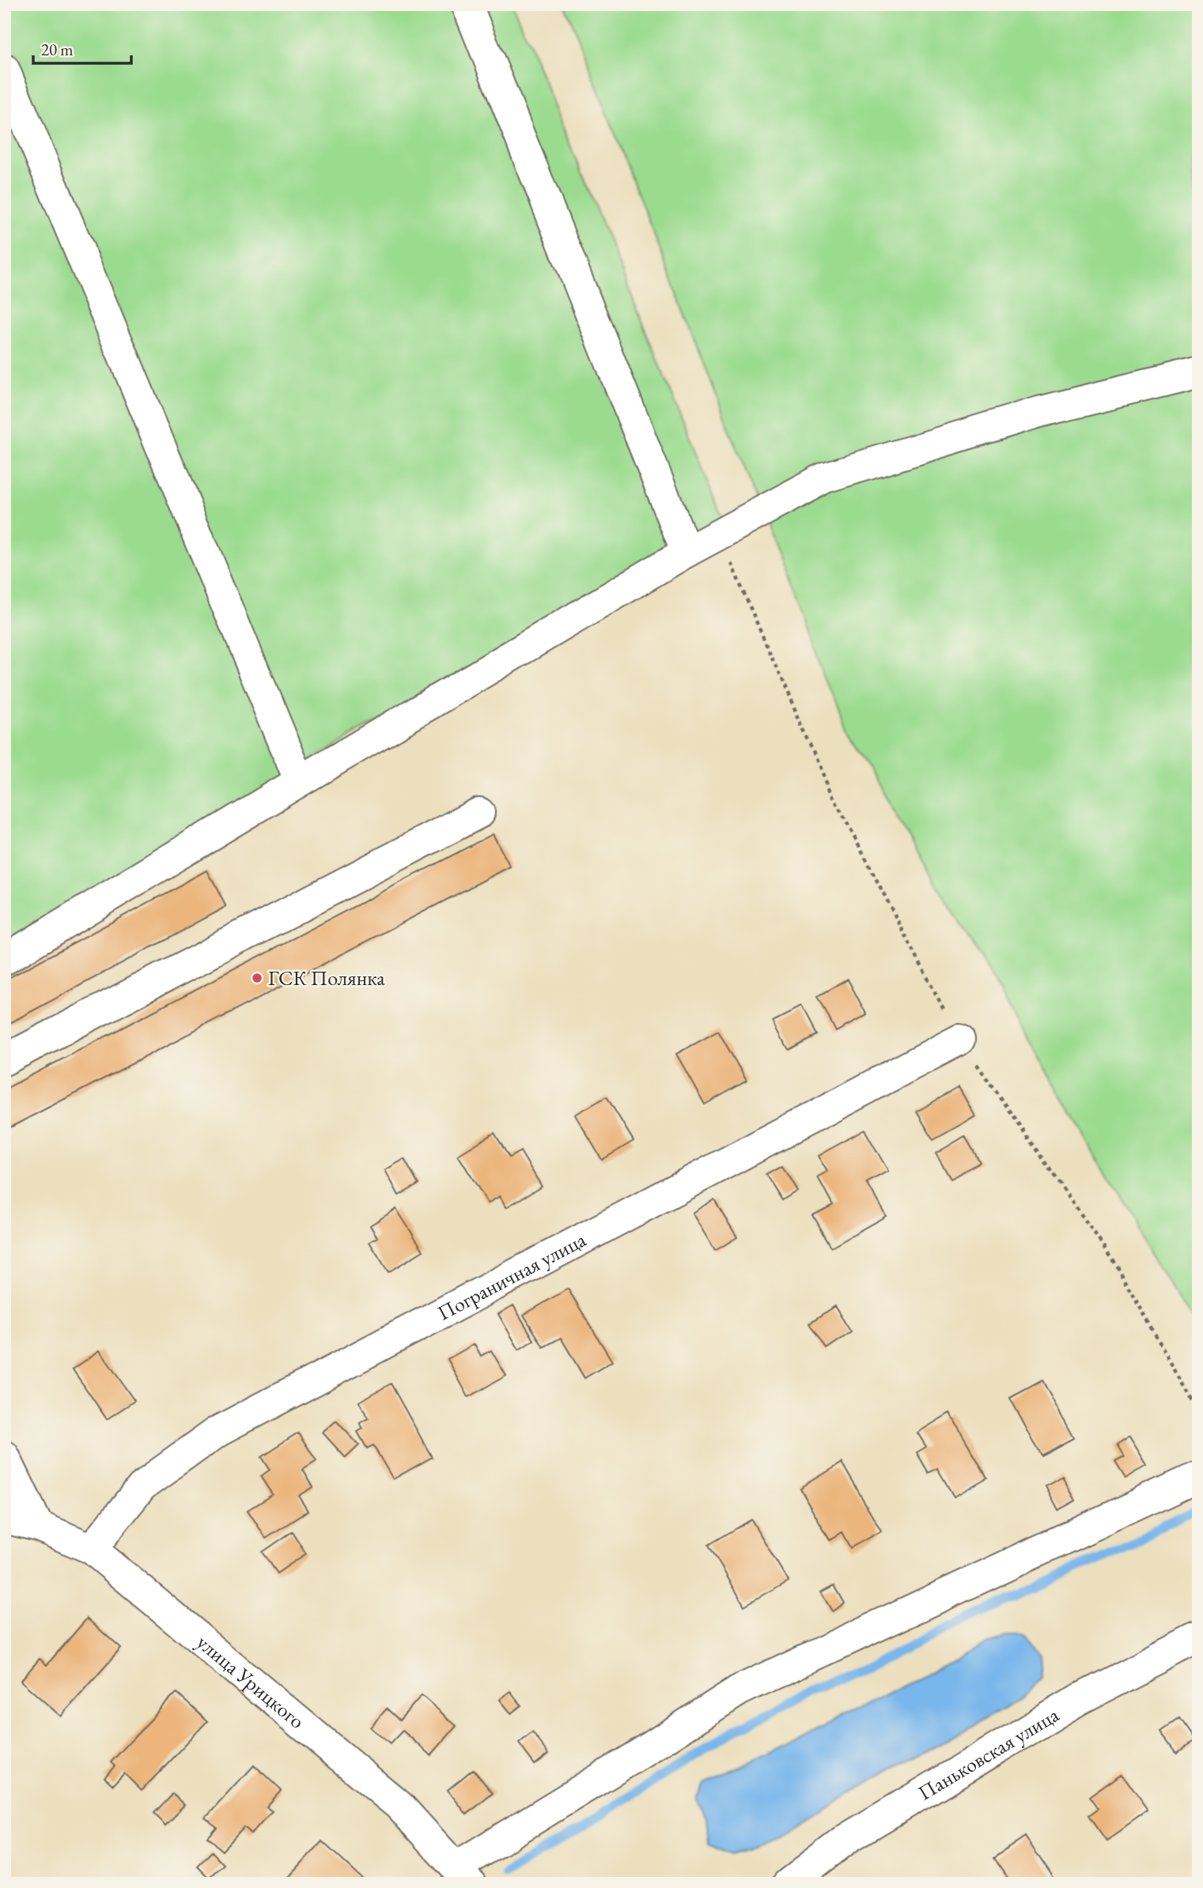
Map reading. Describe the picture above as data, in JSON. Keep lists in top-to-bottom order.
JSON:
{
  "streets": {
    "street": ["Пограничная улица", "улица Урицкого", "Паньковская улица"]
  },
  "crossings": [
    ["Пограничная улица", "улица Урицкого"]
  ],
  "places": ["ГСК Полянка"],
  "scale_bar": "20 m"
}
